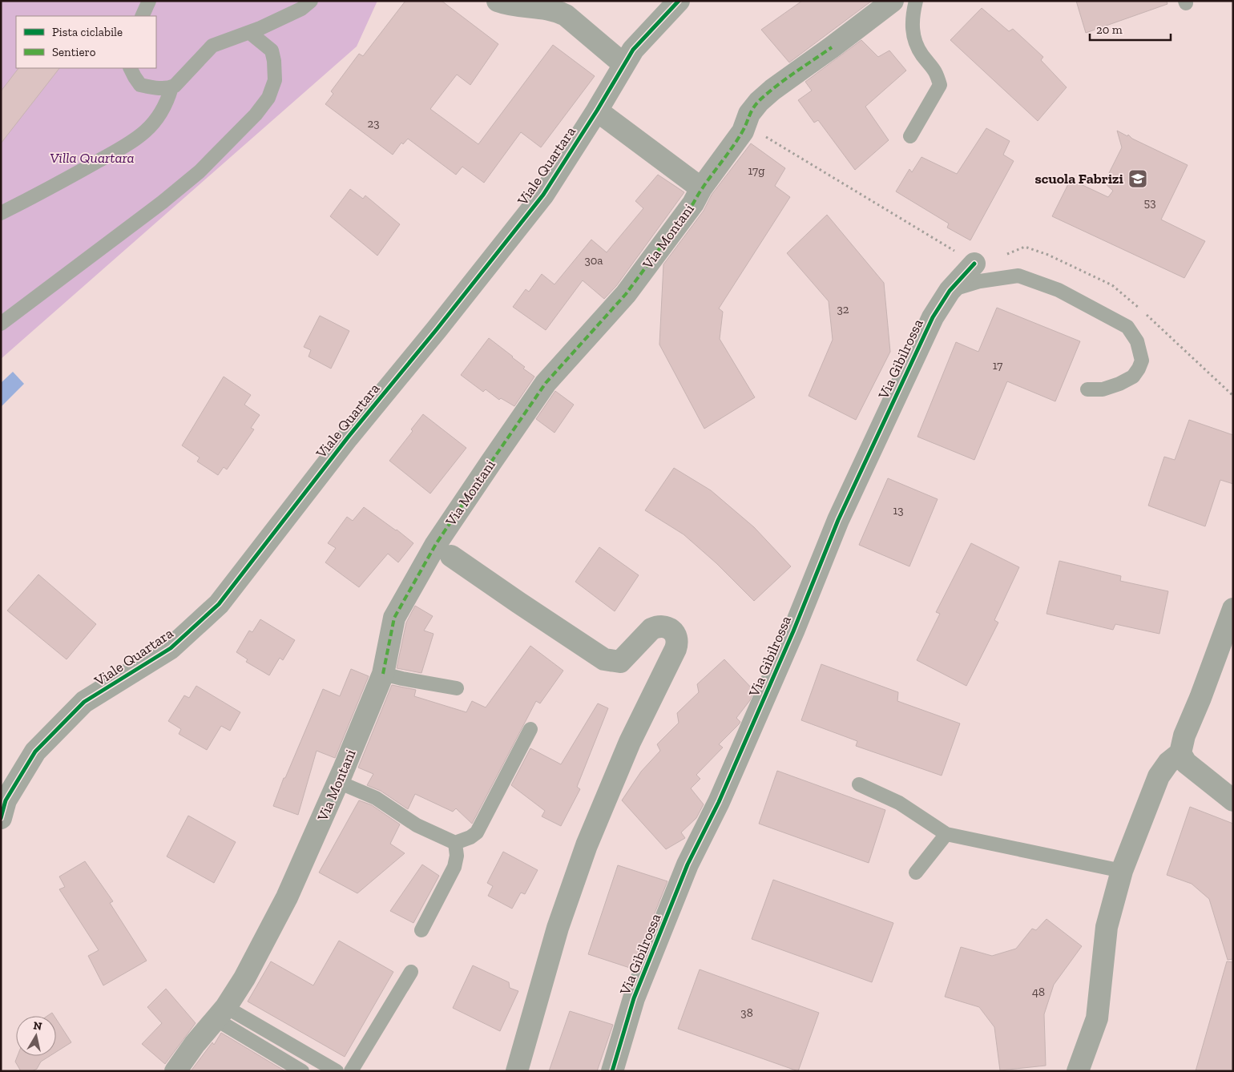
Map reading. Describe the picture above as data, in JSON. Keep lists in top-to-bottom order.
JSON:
{
  "streets": {
    "street": ["Viale Quartara", "Via Montani", "Via Gibilrossa"]
  },
  "parks": ["Villa Quartara"],
  "places": {
    "school or university": ["scuola Fabrizi"]
  },
  "house_numbers": [
    "23",
    "17g",
    "53",
    "30a",
    "32",
    "17",
    "13",
    "48",
    "38"
  ],
  "legend": ["Pista ciclabile", "Sentiero"],
  "scale_bar": "20 m",
  "north": "top"
}
